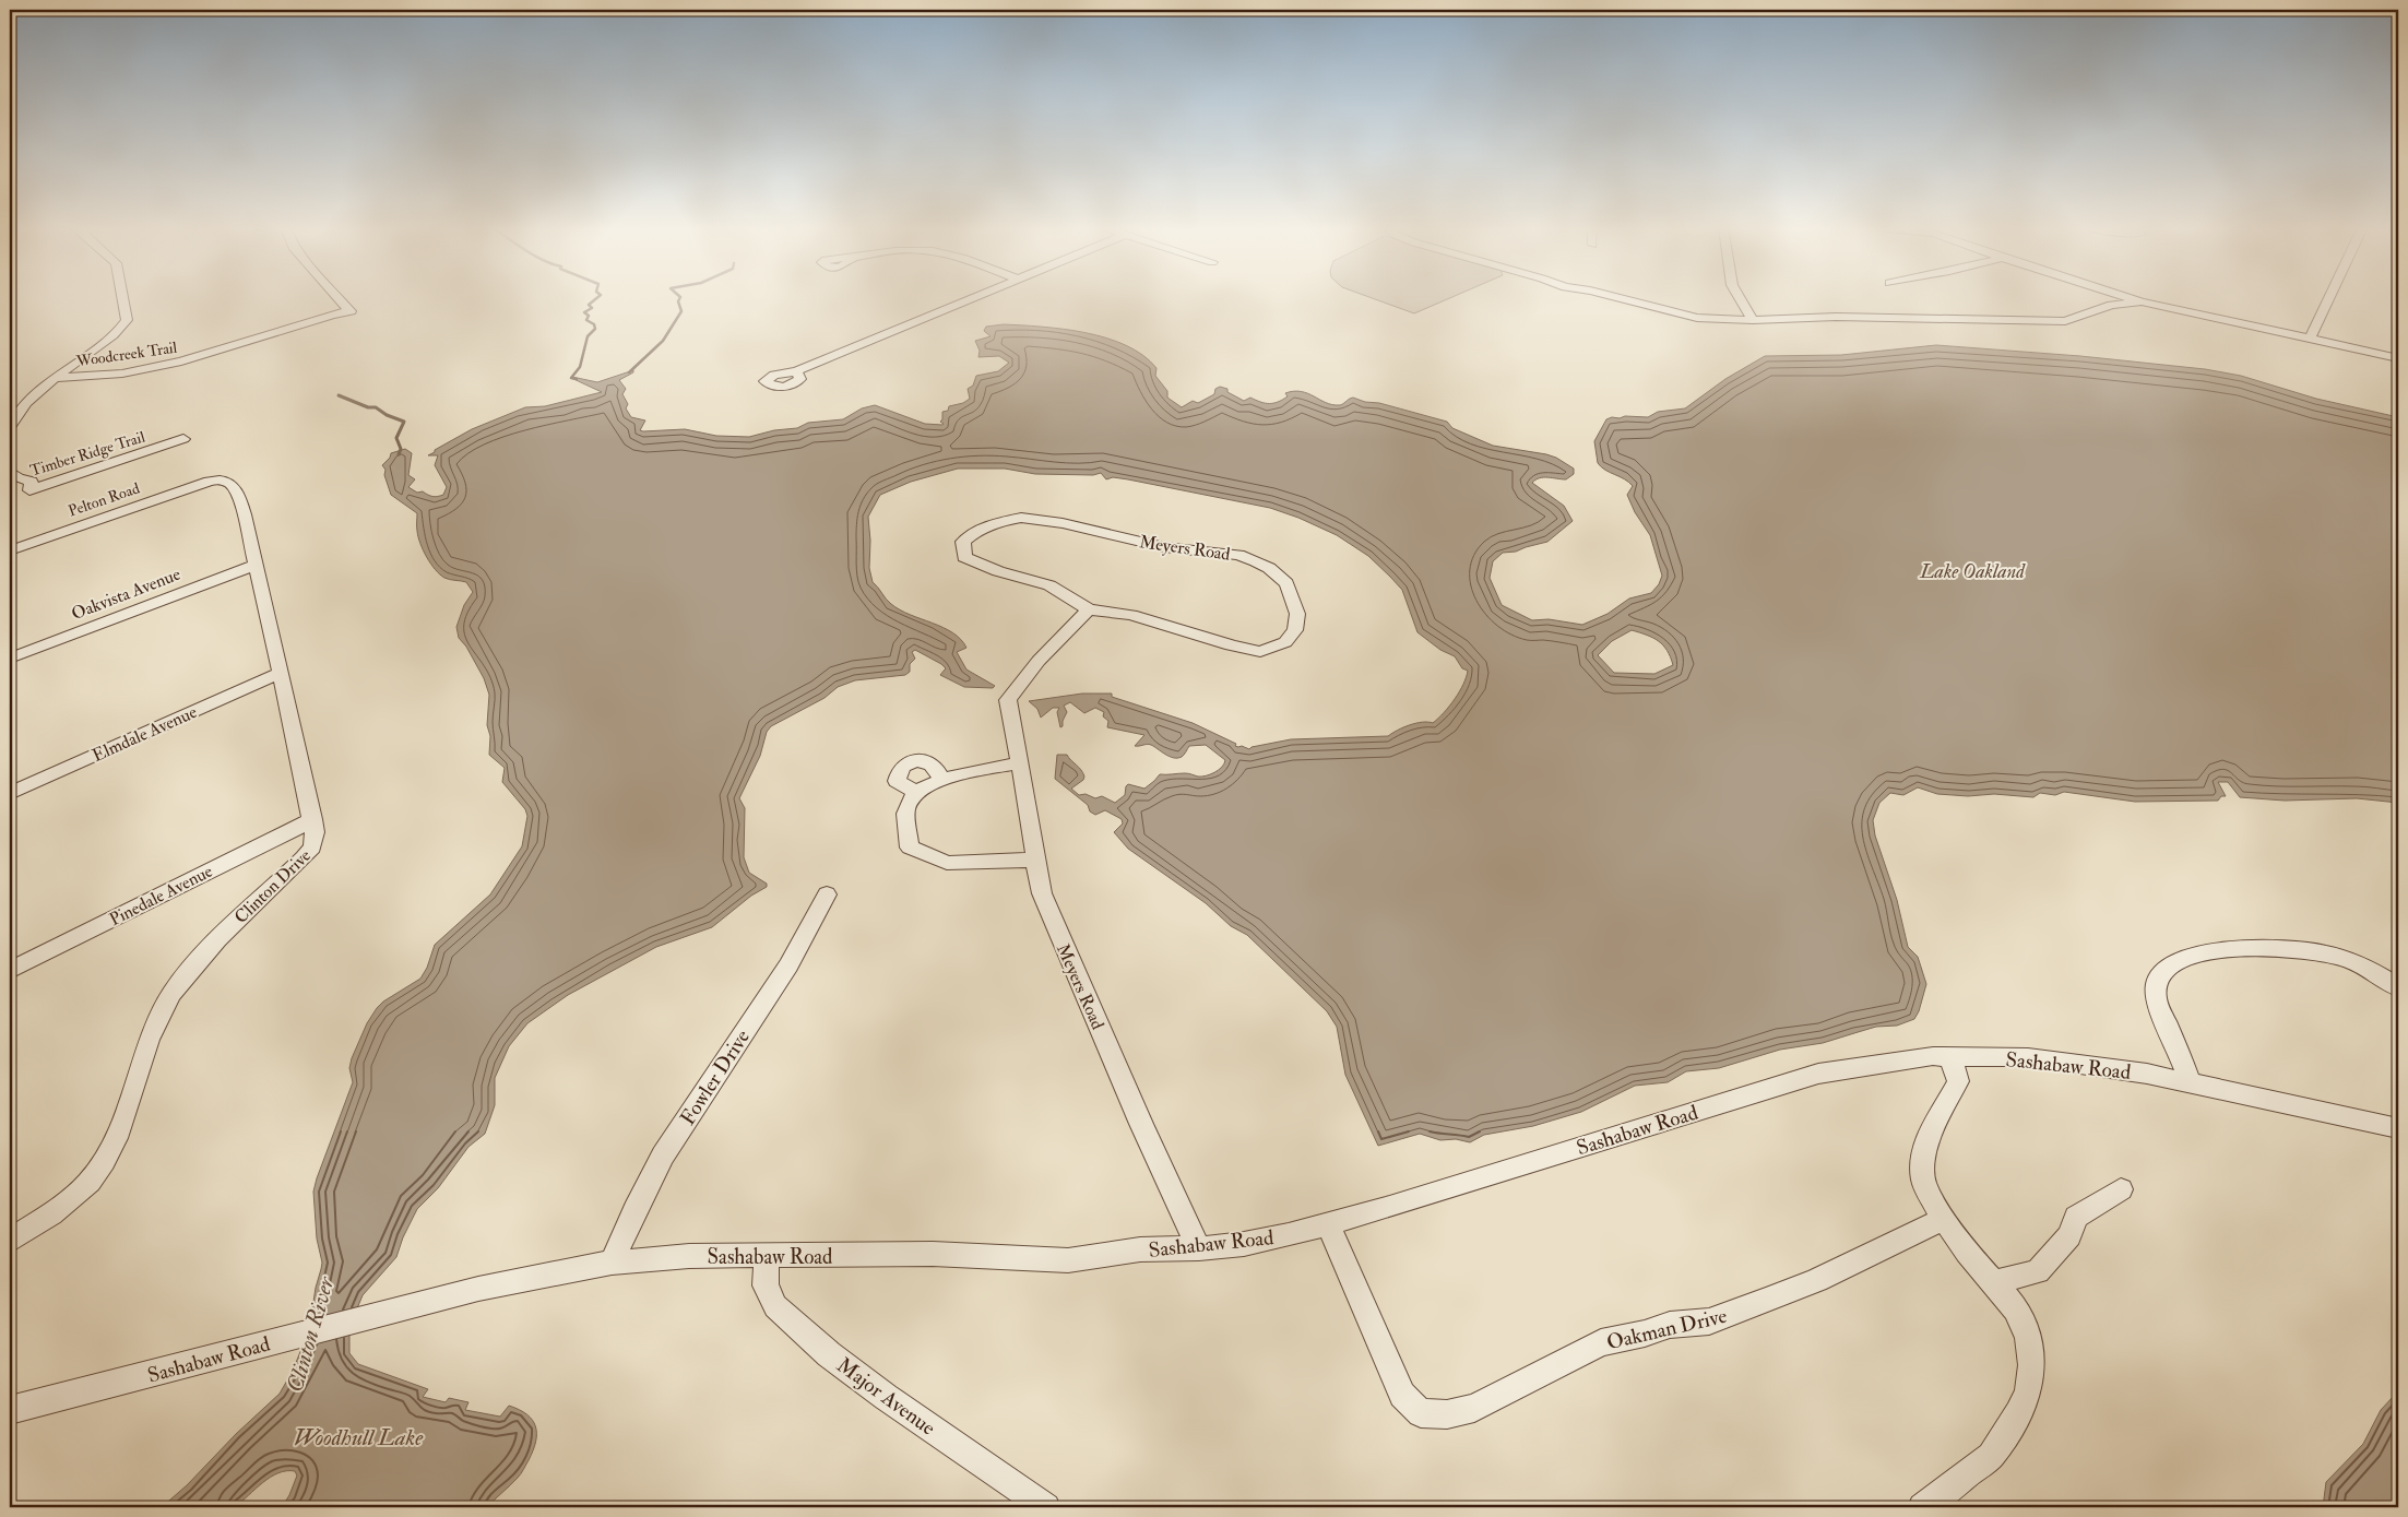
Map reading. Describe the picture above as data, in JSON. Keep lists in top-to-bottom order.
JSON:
{
  "streets": {
    "street": [
      "Woodcreek Trail",
      "Timber Ridge Trail",
      "Pelton Road",
      "Meyers Road",
      "Oakvista Avenue",
      "Elmdale Avenue",
      "Clinton Drive",
      "Pinedale Avenue",
      "Sashabaw Road",
      "Fowler Drive",
      "Oakman Drive",
      "Major Avenue"
    ]
  },
  "crossings": [
    ["Pelton Road", "Clinton Drive"],
    ["Meyers Road", "Sashabaw Road"],
    ["Oakvista Avenue", "Clinton Drive"],
    ["Elmdale Avenue", "Clinton Drive"],
    ["Clinton Drive", "Pinedale Avenue"],
    ["Sashabaw Road", "Fowler Drive"],
    ["Sashabaw Road", "Oakman Drive"],
    ["Sashabaw Road", "Major Avenue"]
  ],
  "water": ["Lake Oakland", "Clinton River", "Woodhull Lake"]
}
